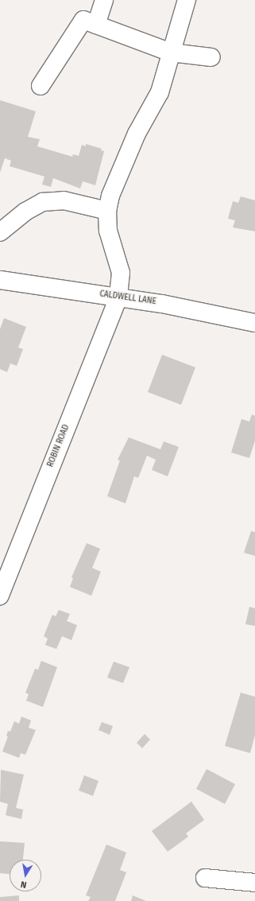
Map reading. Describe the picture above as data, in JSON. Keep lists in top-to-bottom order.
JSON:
{
  "streets": {
    "street": ["CALDWELL LANE", "ROBIN ROAD"]
  },
  "crossings": [
    ["CALDWELL LANE", "ROBIN ROAD"]
  ],
  "north": "bottom"
}
